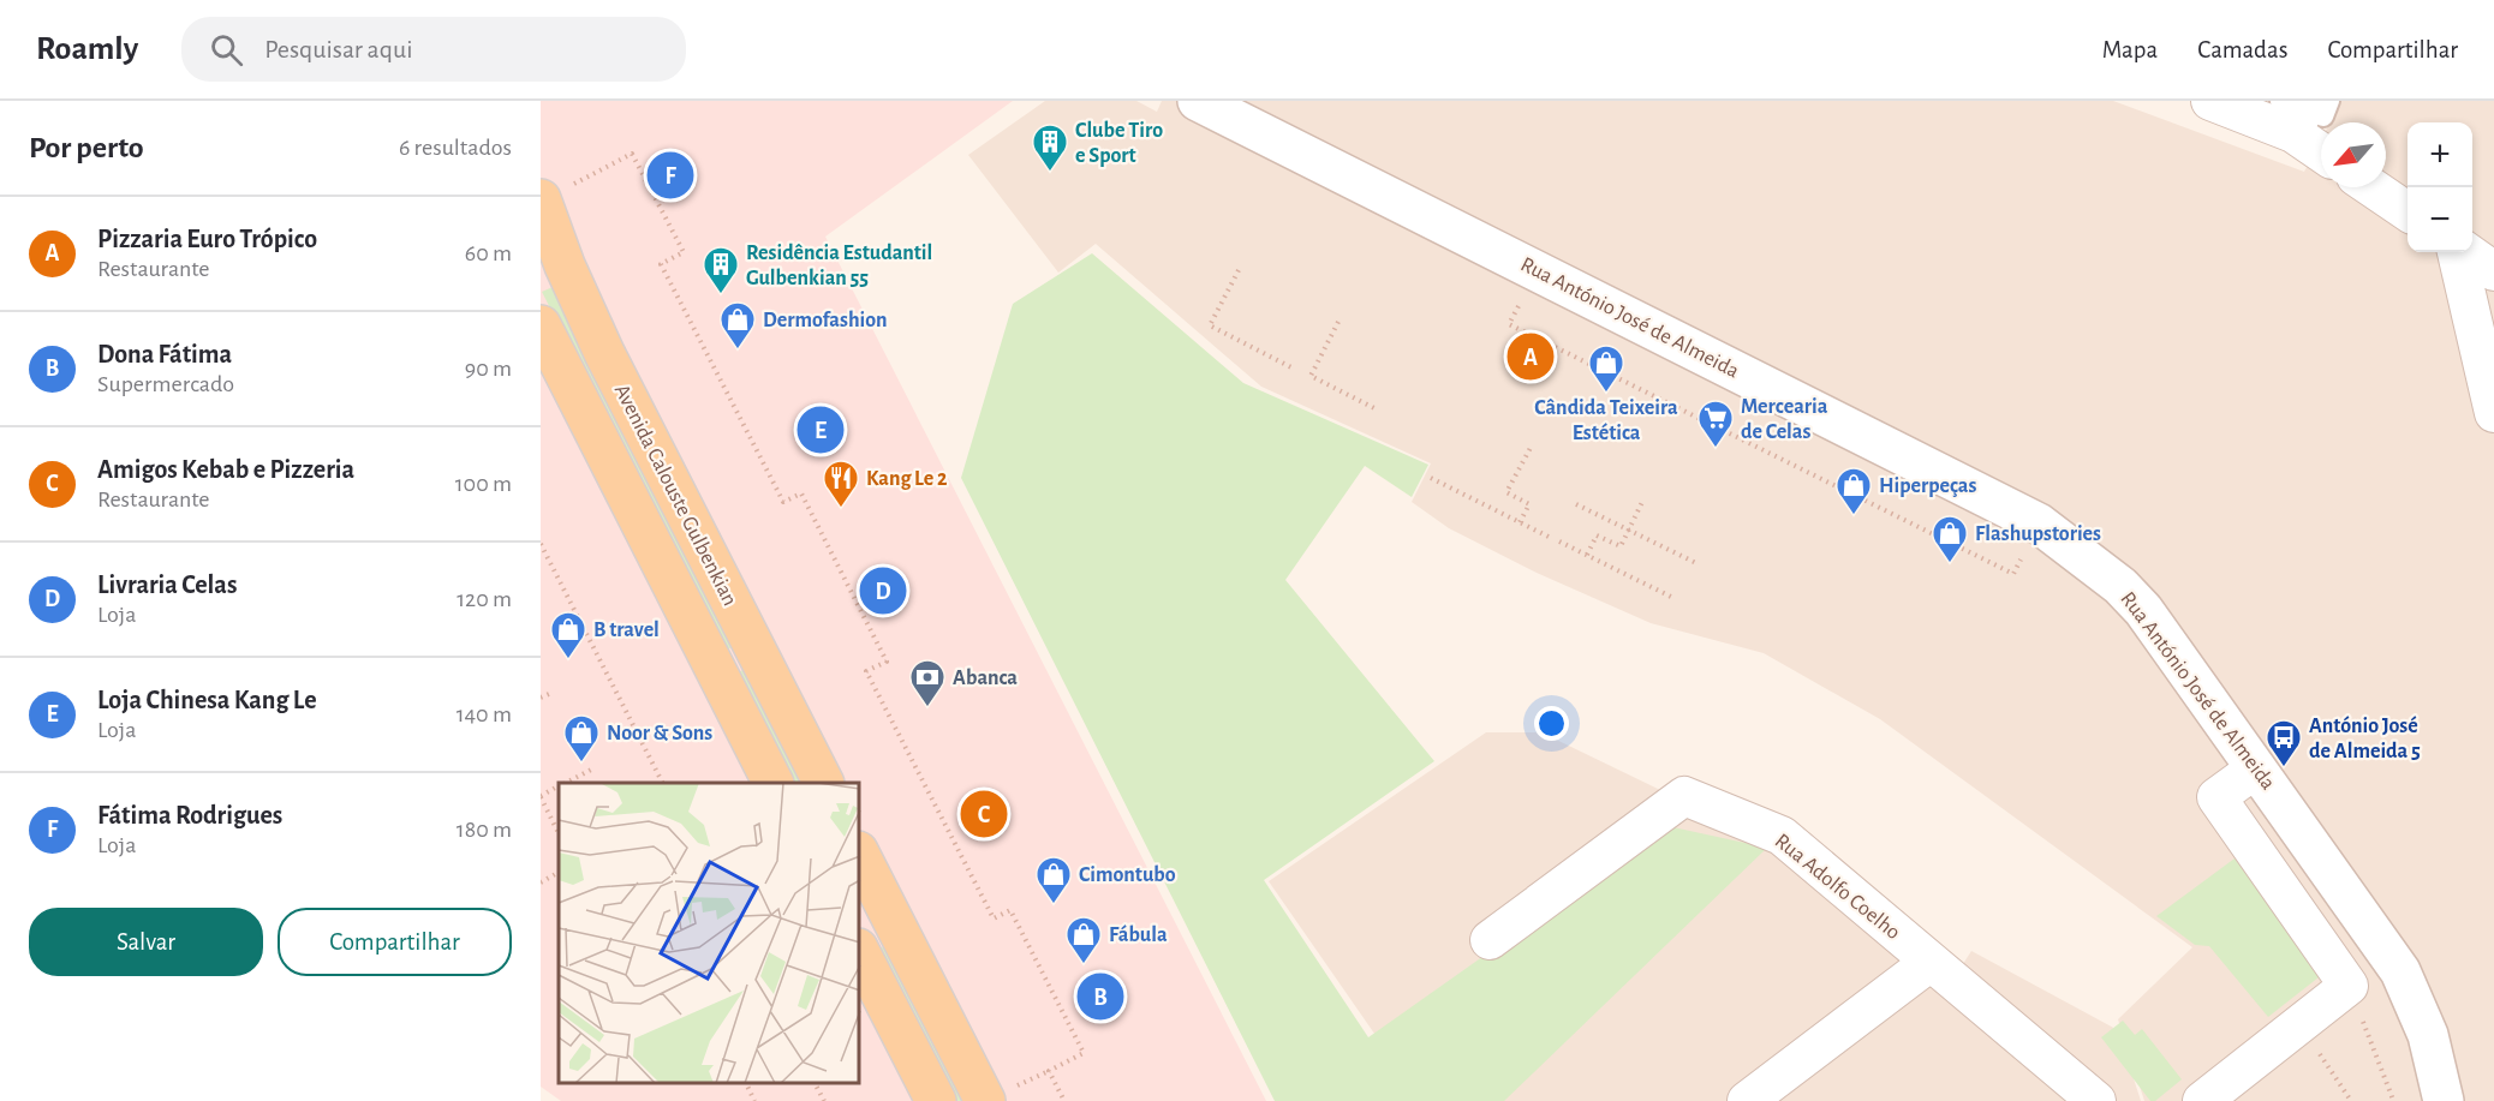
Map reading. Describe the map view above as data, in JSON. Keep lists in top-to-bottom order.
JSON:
{
  "streets": {
    "main road": ["Avenida Calouste Gulbenkian"],
    "street": ["Rua António José de Almeida", "Rua Adolfo Coelho"]
  },
  "places": {
    "building": ["Clube Tiro e Sport", "Residência Estudantil Gulbenkian 55"],
    "shop": [
      "Dermofashion",
      "Cândida Teixeira Estética",
      "Hiperpeças",
      "Flashupstories",
      "B travel",
      "Noor & Sons",
      "Cimontubo",
      "Fábula"
    ],
    "supermarket": ["Mercearia de Celas"],
    "restaurant": ["Kang Le 2"],
    "bank": ["Abanca"],
    "bus stop": ["António José de Almeida 5"]
  },
  "north": "bottom left",
  "page": {
    "header": "Roamly",
    "search": "Pesquisar aqui",
    "nav": ["Mapa", "Camadas", "Compartilhar"],
    "heading": ["Por perto", "6 resultados"],
    "map_buttons": ["+", "−"],
    "pins": [
      "F",
      "A",
      "E",
      "D",
      "C",
      "B"
    ],
    "list": [
      {
        "mark": "A",
        "name": "Pizzaria Euro Trópico",
        "note": "Restaurante",
        "value": "60 m"
      },
      {
        "mark": "B",
        "name": "Dona Fátima",
        "note": "Supermercado",
        "value": "90 m"
      },
      {
        "mark": "C",
        "name": "Amigos Kebab e Pizzeria",
        "note": "Restaurante",
        "value": "100 m"
      },
      {
        "mark": "D",
        "name": "Livraria Celas",
        "note": "Loja",
        "value": "120 m"
      },
      {
        "mark": "E",
        "name": "Loja Chinesa Kang Le",
        "note": "Loja",
        "value": "140 m"
      },
      {
        "mark": "F",
        "name": "Fátima Rodrigues",
        "note": "Loja",
        "value": "180 m"
      }
    ],
    "buttons": ["Salvar", "Compartilhar"]
  }
}
